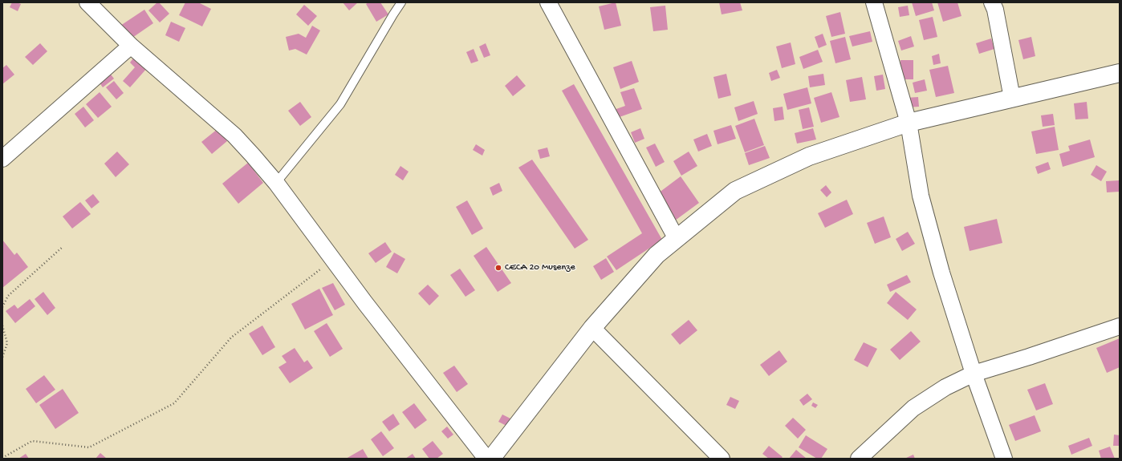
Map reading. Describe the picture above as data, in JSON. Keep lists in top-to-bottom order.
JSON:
{
  "places": ["CECA 20 Musenze"]
}
